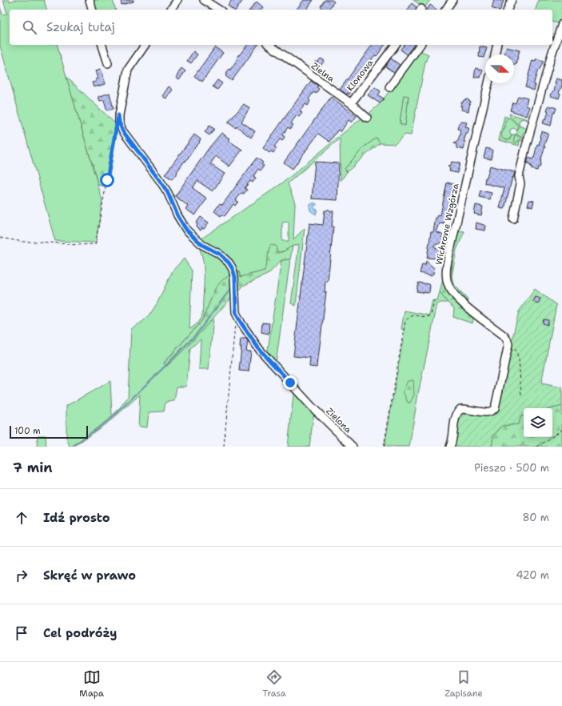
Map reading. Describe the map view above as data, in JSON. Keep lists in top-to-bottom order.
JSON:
{
  "streets": {
    "street": [
      "Zielna",
      "Klonowa",
      "Wichrowe Wzgórza",
      "Zielona"
    ]
  },
  "crossings": [
    ["Zielna", "Klonowa"]
  ],
  "scale_bar": "100 m",
  "north": "right",
  "page": {
    "search": "Szukaj tutaj",
    "scale": "100 m",
    "heading": ["7 min", "Pieszo · 500 m"],
    "list": [
      ["Idź prosto", "80 m"],
      ["Skręć w prawo", "420 m"],
      "Cel podróży"
    ],
    "nav": ["Mapa", "Trasa", "Zapisane"]
  }
}
